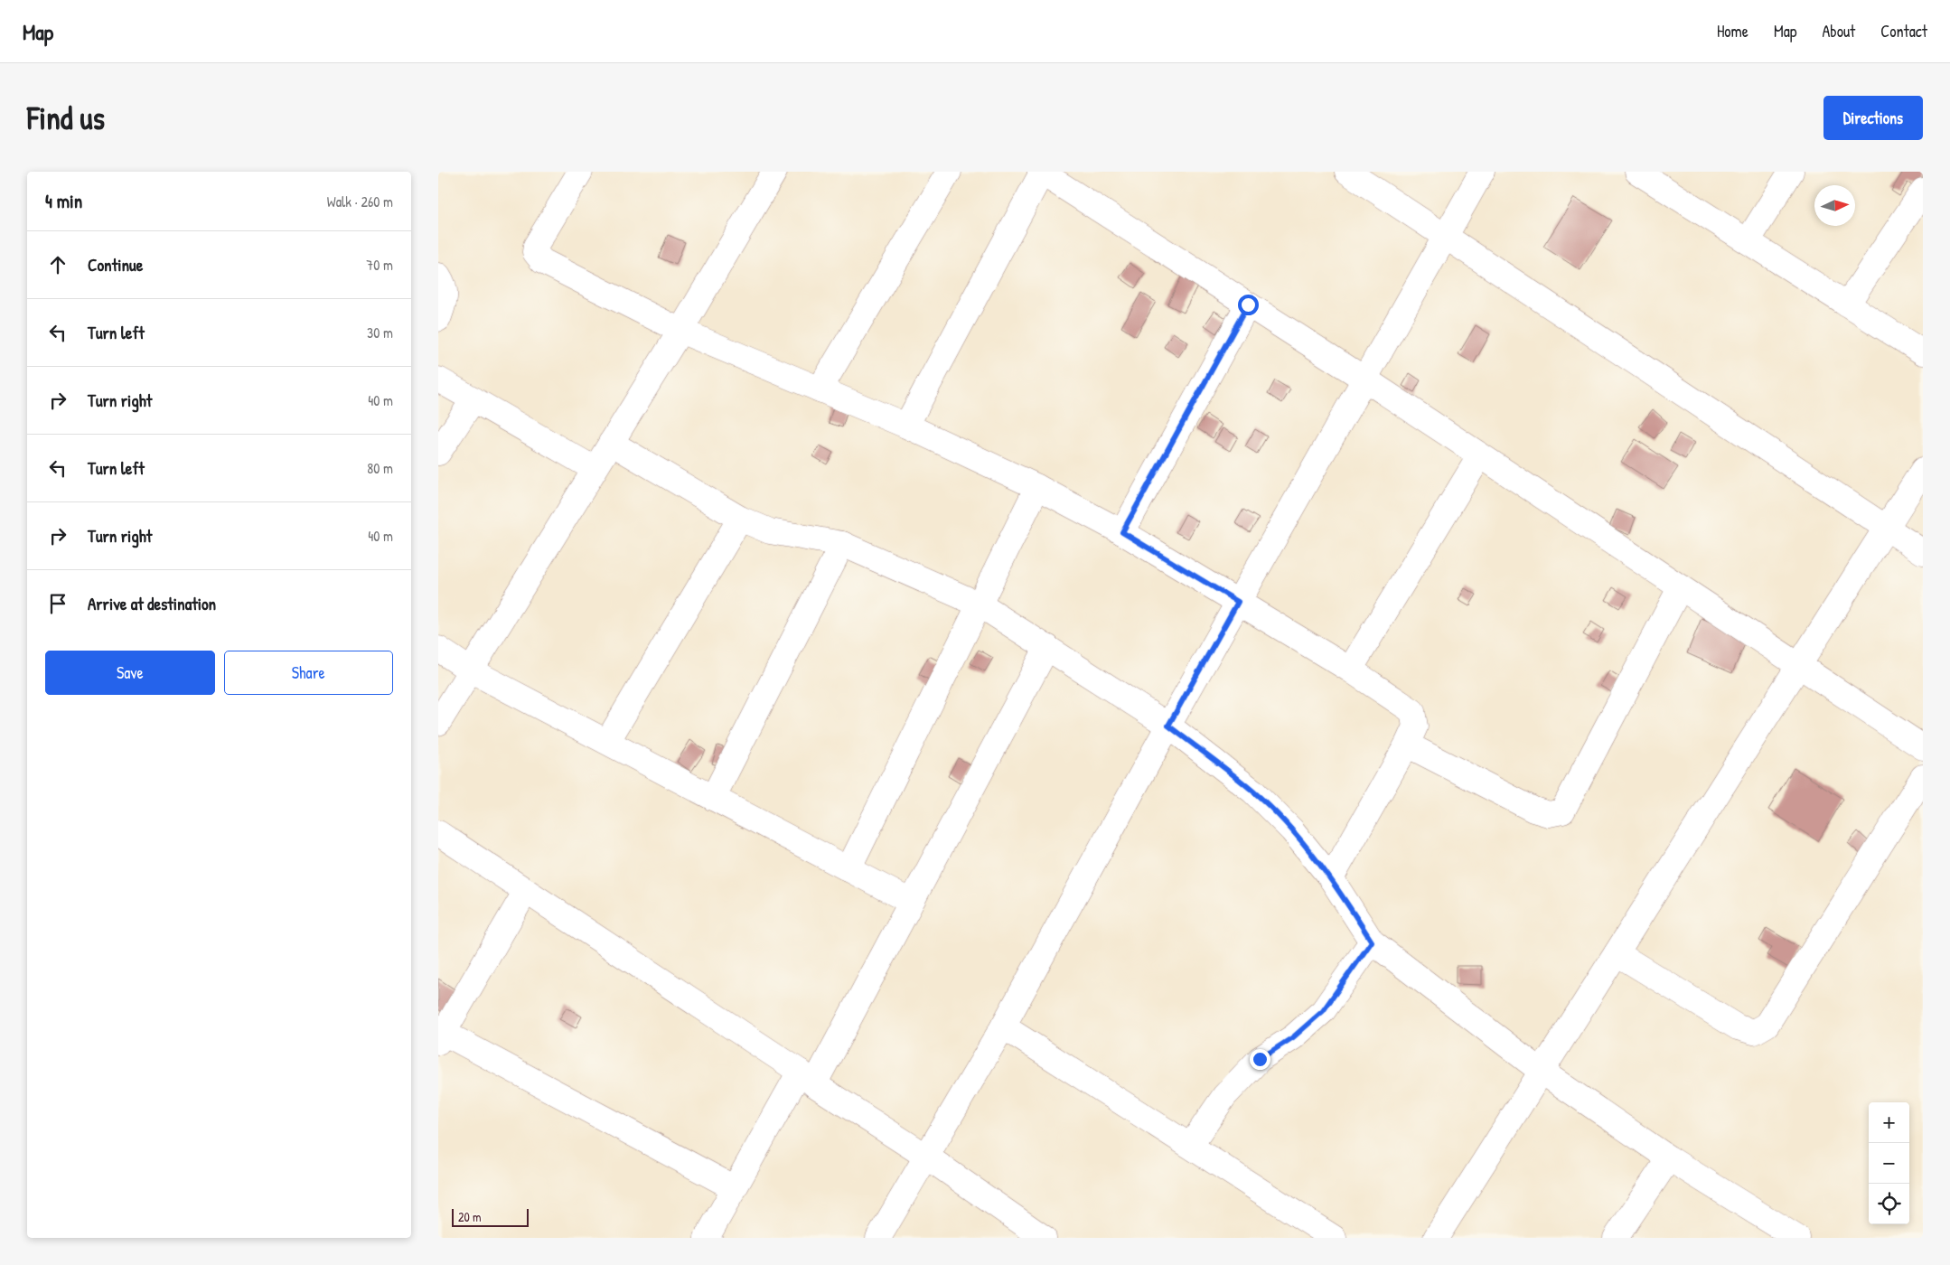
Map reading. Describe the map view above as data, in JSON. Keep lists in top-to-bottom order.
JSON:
{
  "scale_bar": "20 m",
  "north": "right",
  "page": {
    "header": "Map",
    "nav": [
      "Home",
      "Map",
      "About",
      "Contact"
    ],
    "buttons": [
      "Directions",
      ["Save", "Share"]
    ],
    "title": "Find us",
    "heading": ["4 min", "Walk · 260 m"],
    "list": [
      ["Continue", "70 m"],
      ["Turn left", "30 m"],
      ["Turn right", "40 m"],
      ["Turn left", "80 m"],
      ["Turn right", "40 m"],
      "Arrive at destination"
    ],
    "map_buttons": ["+", "−"],
    "scale": "20 m"
  }
}
